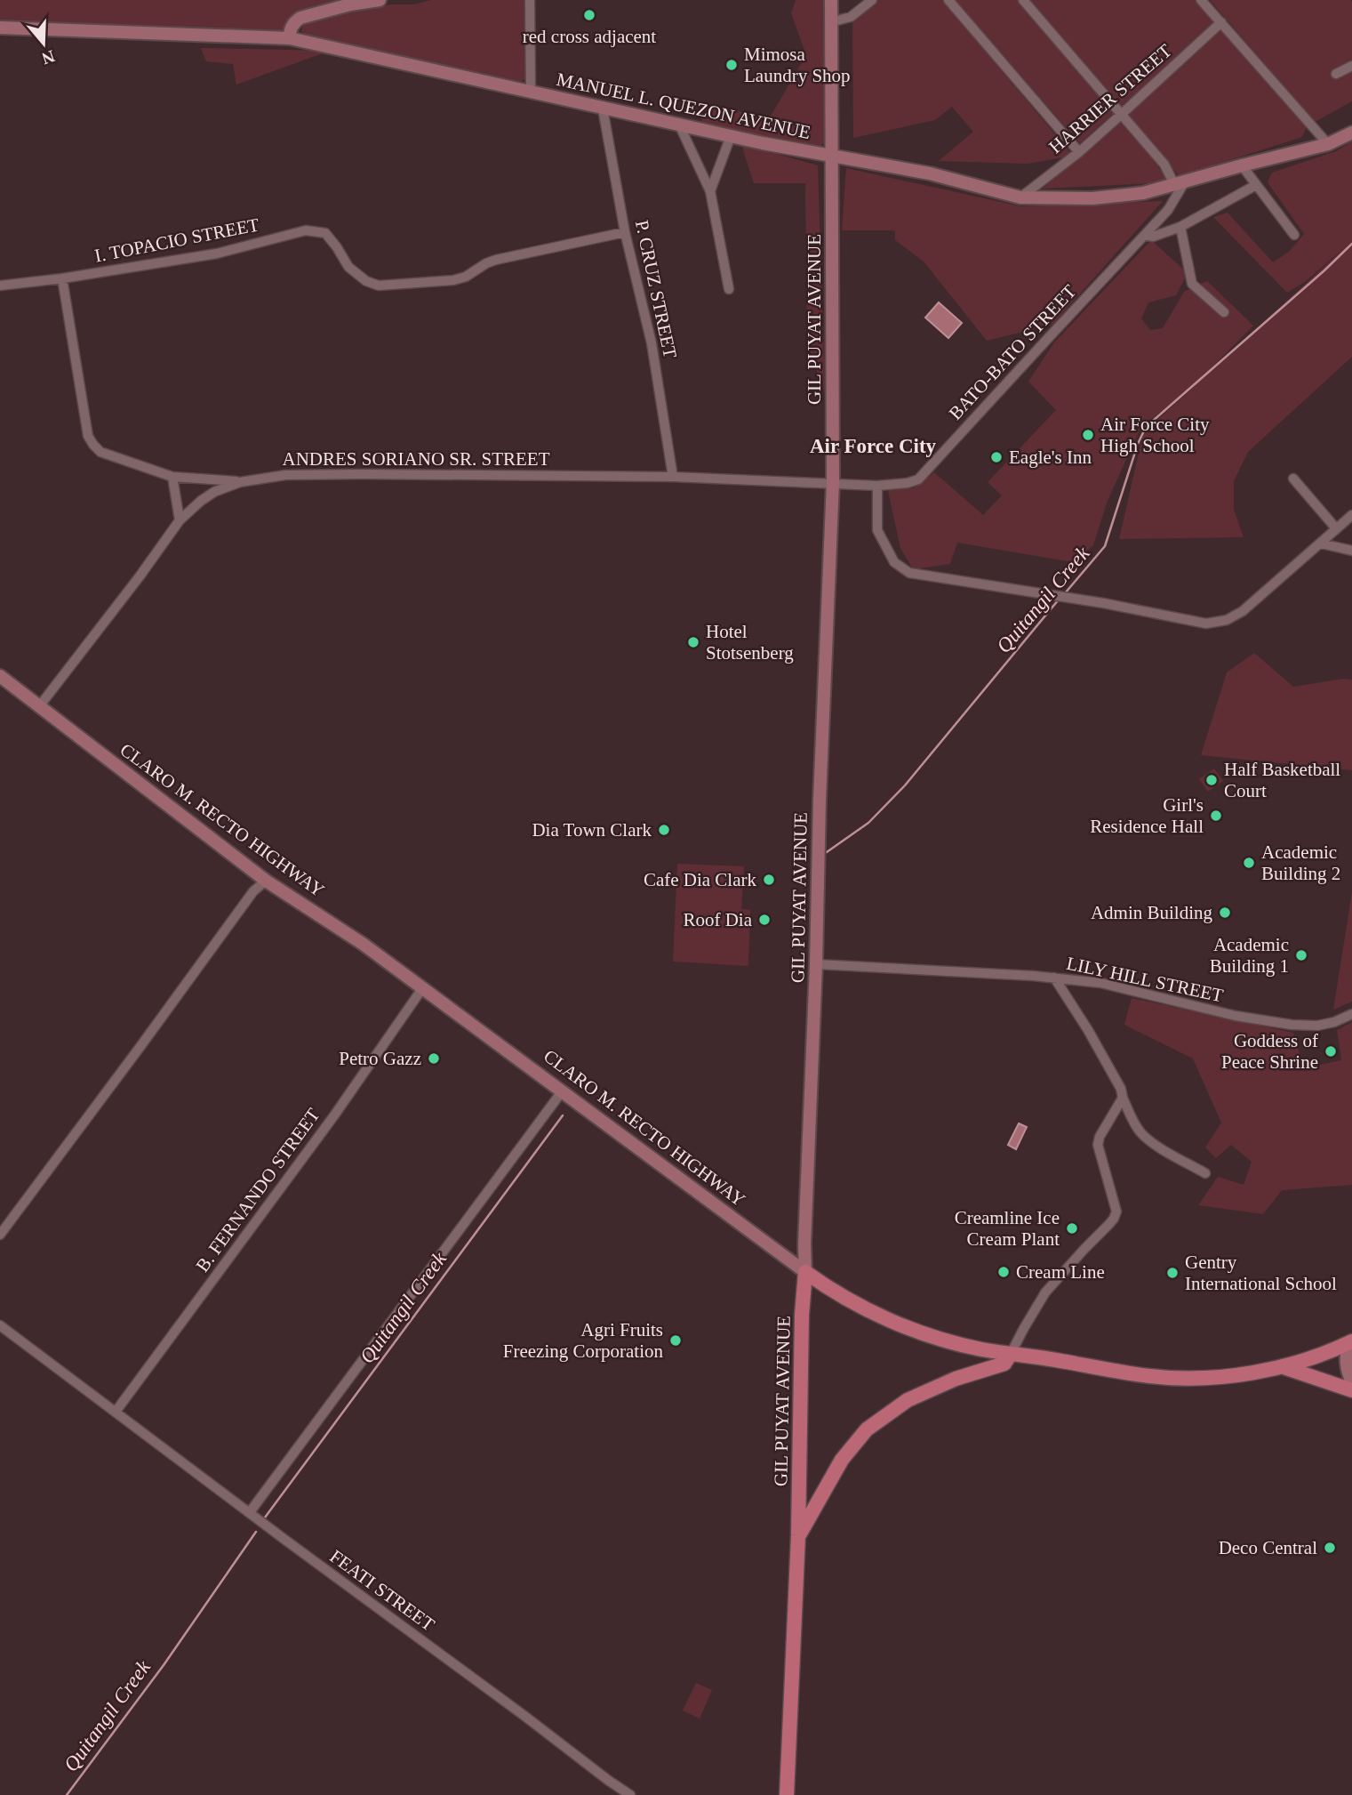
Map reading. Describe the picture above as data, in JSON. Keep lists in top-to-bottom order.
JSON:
{
  "streets": {
    "main road": ["MANUEL L. QUEZON AVENUE", "GIL PUYAT AVENUE", "CLARO M. RECTO HIGHWAY"],
    "street": [
      "HARRIER STREET",
      "I. TOPACIO STREET",
      "P. CRUZ STREET",
      "BATO-BATO STREET",
      "ANDRES SORIANO SR. STREET",
      "LILY HILL STREET",
      "B. FERNANDO STREET",
      "FEATI STREET"
    ]
  },
  "crossings": [
    ["HARRIER STREET", "MANUEL L. QUEZON AVENUE"],
    ["MANUEL L. QUEZON AVENUE", "P. CRUZ STREET"],
    ["MANUEL L. QUEZON AVENUE", "GIL PUYAT AVENUE"],
    ["MANUEL L. QUEZON AVENUE", "BATO-BATO STREET"],
    ["I. TOPACIO STREET", "P. CRUZ STREET"],
    ["P. CRUZ STREET", "ANDRES SORIANO SR. STREET"],
    ["GIL PUYAT AVENUE", "BATO-BATO STREET"],
    ["GIL PUYAT AVENUE", "ANDRES SORIANO SR. STREET"],
    ["GIL PUYAT AVENUE", "CLARO M. RECTO HIGHWAY"],
    ["GIL PUYAT AVENUE", "LILY HILL STREET"],
    ["BATO-BATO STREET", "ANDRES SORIANO SR. STREET"],
    ["ANDRES SORIANO SR. STREET", "CLARO M. RECTO HIGHWAY"],
    ["CLARO M. RECTO HIGHWAY", "B. FERNANDO STREET"],
    ["B. FERNANDO STREET", "FEATI STREET"]
  ],
  "districts": ["Air Force City"],
  "water": ["Quitangil Creek"],
  "places": [
    "red cross adjacent",
    "Mimosa Laundry Shop",
    "Air Force City High School",
    "Eagle's Inn",
    "Hotel Stotsenberg",
    "Half Basketball Court",
    "Girl's Residence Hall",
    "Dia Town Clark",
    "Academic Building 2",
    "Cafe Dia Clark",
    "Admin Building",
    "Roof Dia",
    "Academic Building 1",
    "Goddess of Peace Shrine",
    "Petro Gazz",
    "Creamline Ice Cream Plant",
    "Cream Line",
    "Gentry International School",
    "Agri Fruits Freezing Corporation",
    "Deco Central"
  ],
  "north": "bottom"
}
